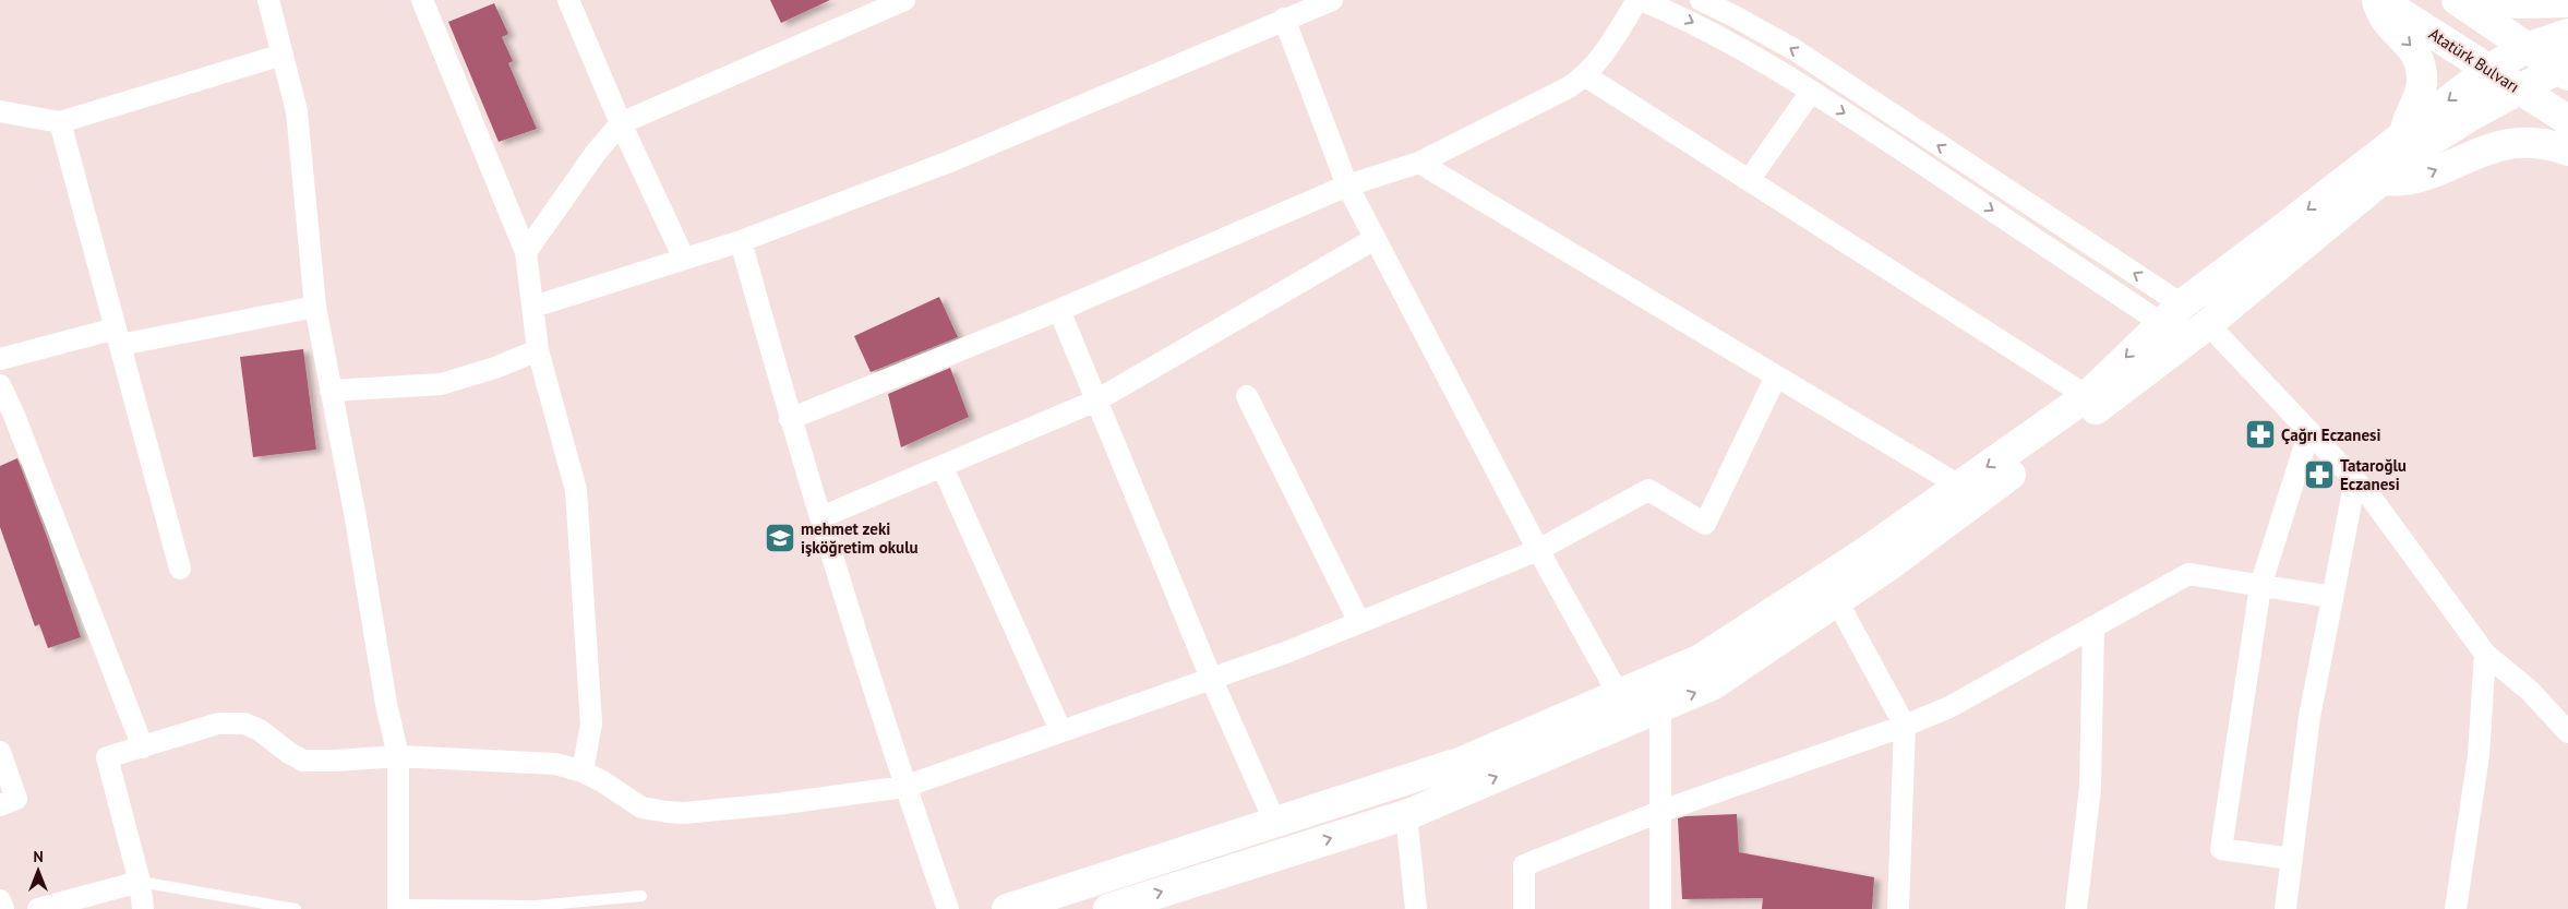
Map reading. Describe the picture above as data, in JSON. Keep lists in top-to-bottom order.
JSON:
{
  "streets": {
    "main road": ["Atatürk Bulvarı"]
  },
  "places": {
    "pharmacy": ["Çağrı Eczanesi", "Tataroğlu Eczanesi"],
    "school or university": ["mehmet zeki işköğretim okulu"]
  },
  "north": "top"
}
